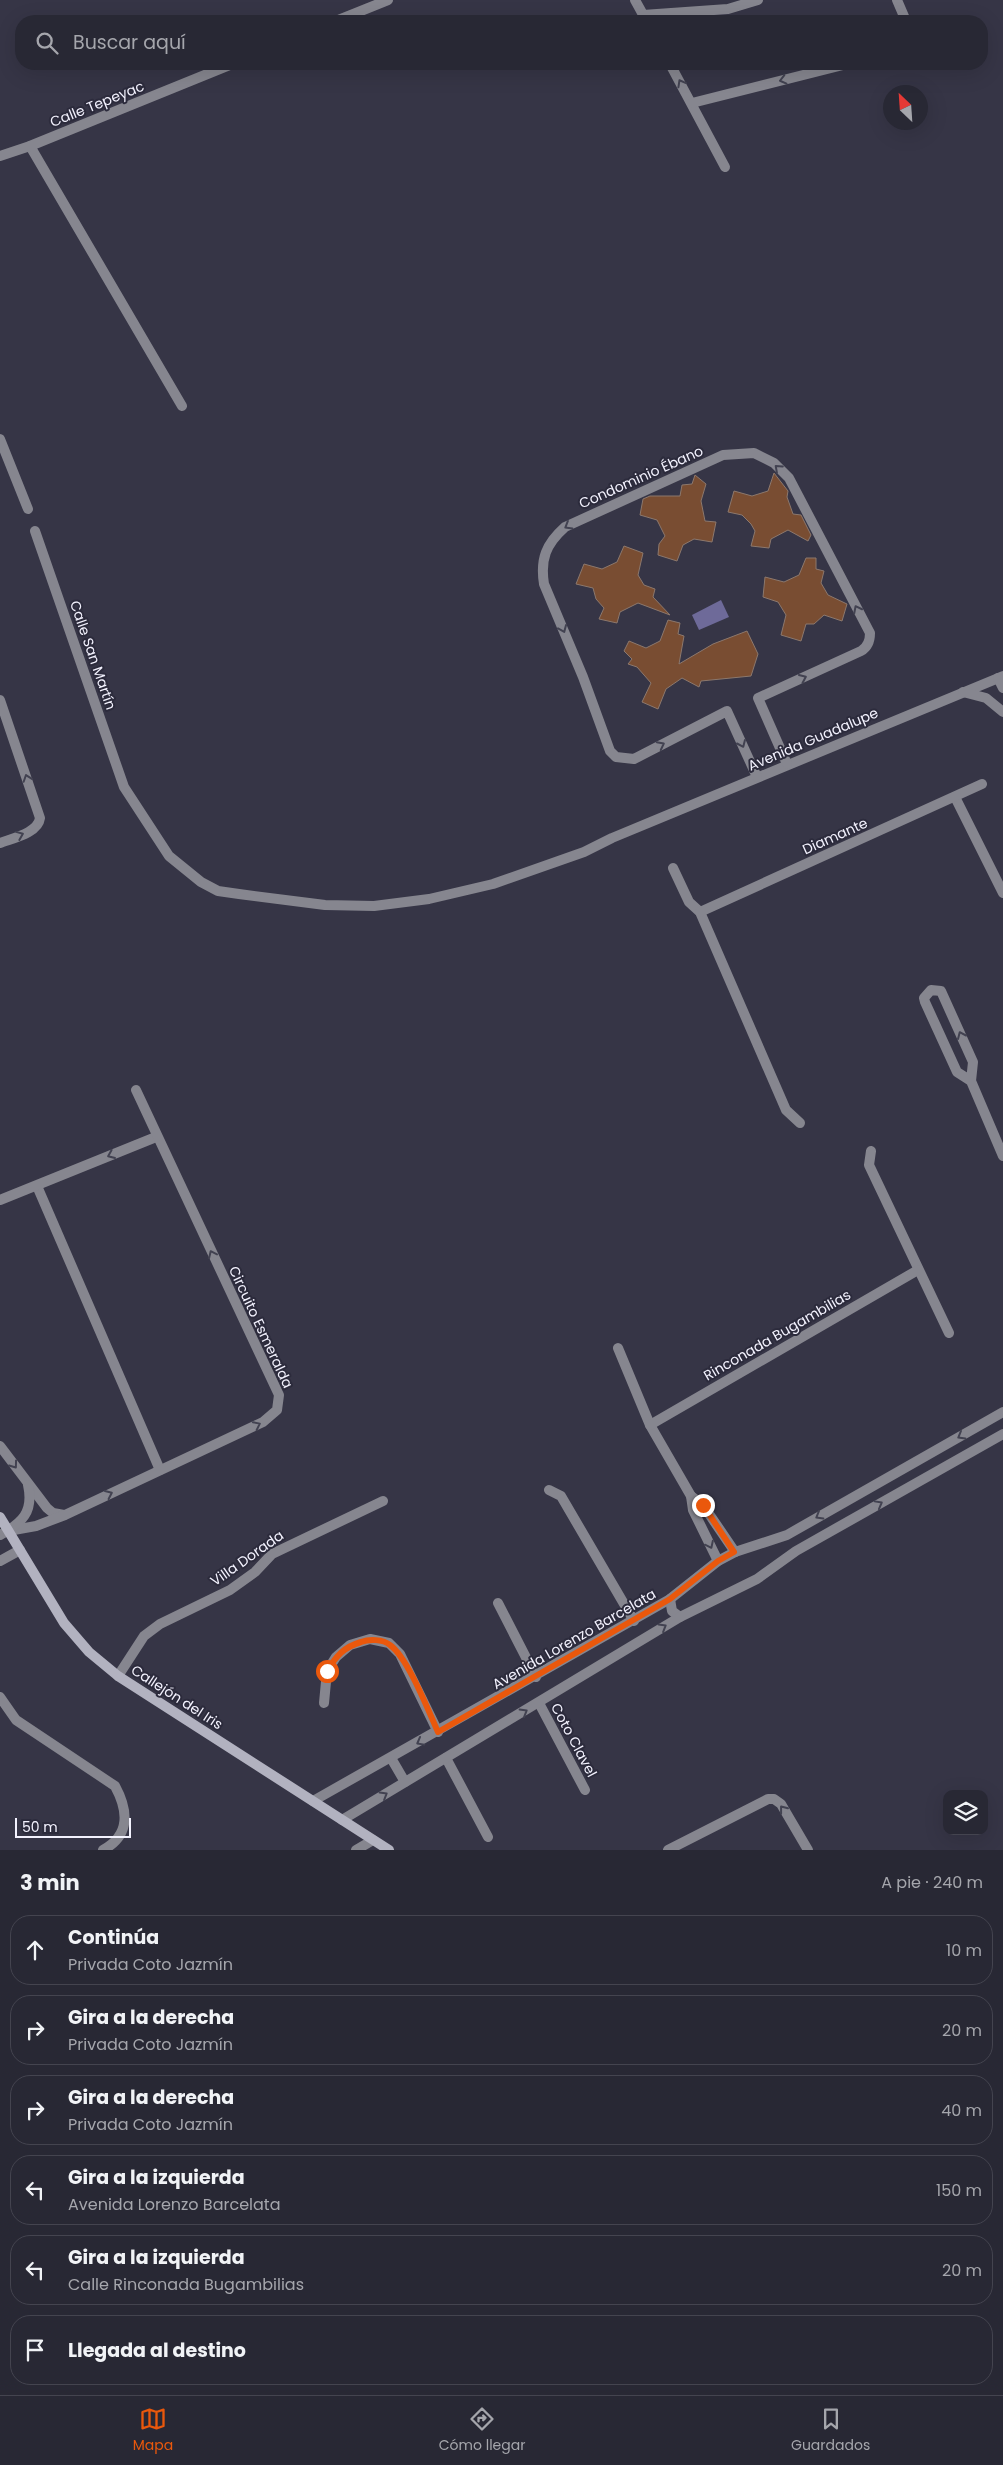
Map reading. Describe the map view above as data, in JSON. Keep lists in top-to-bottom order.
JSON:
{
  "streets": {
    "street": [
      "Calle Tepeyac",
      "Condominio Ébano",
      "Calle San Martín",
      "Avenida Guadalupe",
      "Diamante",
      "Circuito Esmeralda",
      "Rinconada Bugambilias",
      "Villa Dorada",
      "Avenida Lorenzo Barcelata",
      "Callejón del Iris",
      "Coto Clavel"
    ]
  },
  "crossings": [
    ["Condominio Ébano", "Avenida Guadalupe"],
    ["Calle San Martín", "Avenida Guadalupe"],
    ["Circuito Esmeralda", "Callejón del Iris"],
    ["Villa Dorada", "Callejón del Iris"],
    ["Avenida Lorenzo Barcelata", "Callejón del Iris"]
  ],
  "scale_bar": "50 m",
  "north": "top left",
  "page": {
    "search": "Buscar aquí",
    "scale": "50 m",
    "heading": ["3 min", "A pie · 240 m"],
    "list": [
      ["Continúa", "Privada Coto Jazmín", "10 m"],
      ["Gira a la derecha", "Privada Coto Jazmín", "20 m"],
      ["Gira a la derecha", "Privada Coto Jazmín", "40 m"],
      ["Gira a la izquierda", "Avenida Lorenzo Barcelata", "150 m"],
      ["Gira a la izquierda", "Calle Rinconada Bugambilias", "20 m"],
      "Llegada al destino"
    ],
    "nav": ["Mapa", "Cómo llegar", "Guardados"]
  }
}
